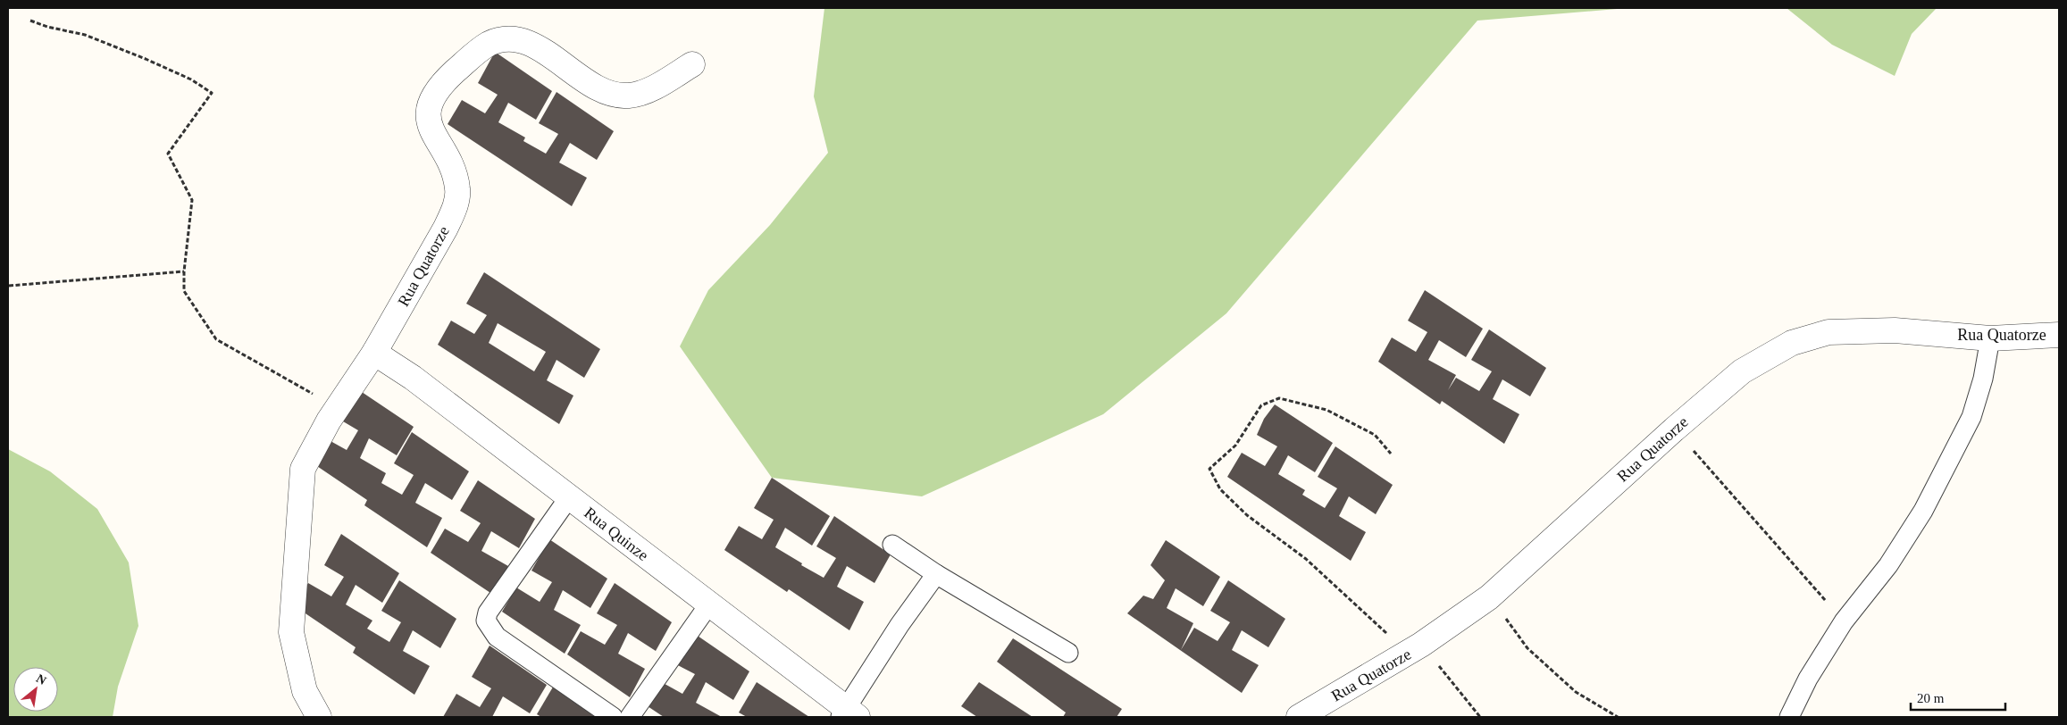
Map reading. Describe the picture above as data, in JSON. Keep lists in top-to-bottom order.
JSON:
{
  "streets": {
    "street": ["Rua Quatorze", "Rua Quinze"]
  },
  "crossings": [
    ["Rua Quatorze", "Rua Quinze"]
  ],
  "scale_bar": "20 m",
  "north": "top right"
}
